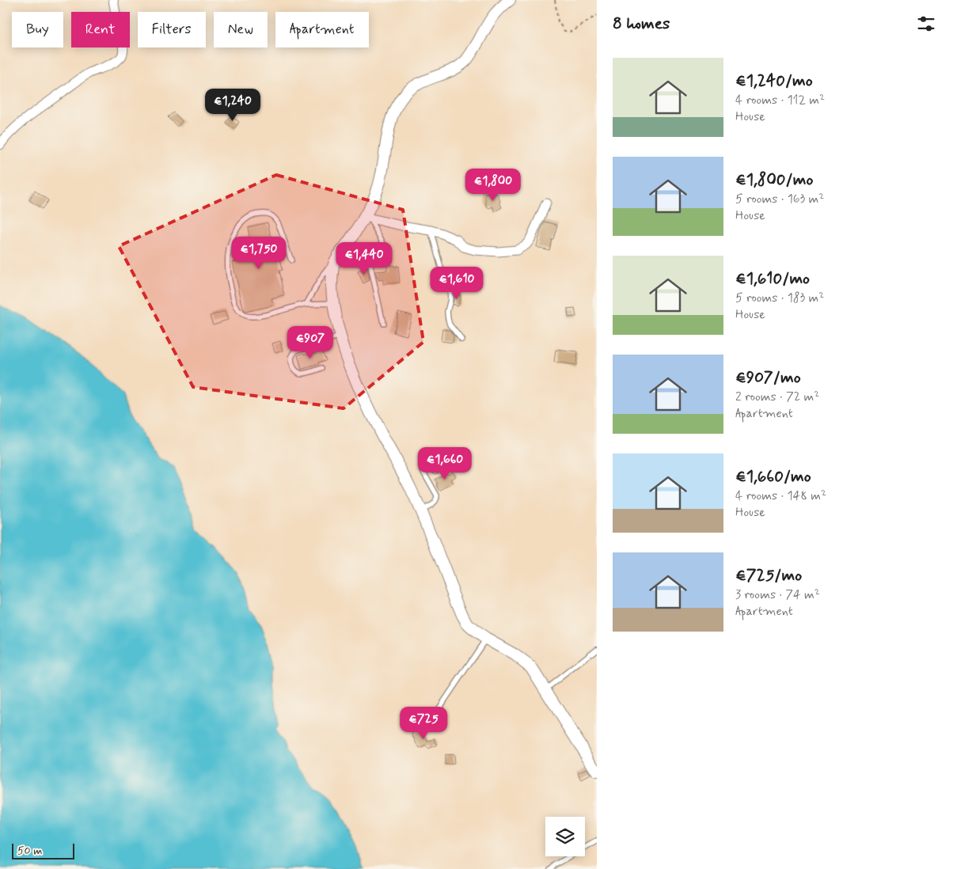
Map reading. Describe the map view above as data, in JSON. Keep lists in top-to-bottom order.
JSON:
{
  "scale_bar": "50 m",
  "page": {
    "heading": "8 homes",
    "chip": [
      "Buy",
      "Rent",
      "Filters",
      "New",
      "Apartment"
    ],
    "list": [
      {
        "name": "€1,240/mo",
        "note": "4 rooms · 112 m² · House"
      },
      {
        "name": "€1,800/mo",
        "note": "5 rooms · 163 m² · House"
      },
      {
        "name": "€1,610/mo",
        "note": "5 rooms · 183 m² · House"
      },
      {
        "name": "€907/mo",
        "note": "2 rooms · 72 m² · Apartment"
      },
      {
        "name": "€1,660/mo",
        "note": "4 rooms · 148 m² · House"
      },
      {
        "name": "€725/mo",
        "note": "3 rooms · 74 m² · Apartment"
      }
    ],
    "price": [
      "€1,240",
      "€1,800",
      "€1,750",
      "€1,440",
      "€1,610",
      "€907",
      "€1,660",
      "€725"
    ],
    "scale": "50 m"
  }
}
